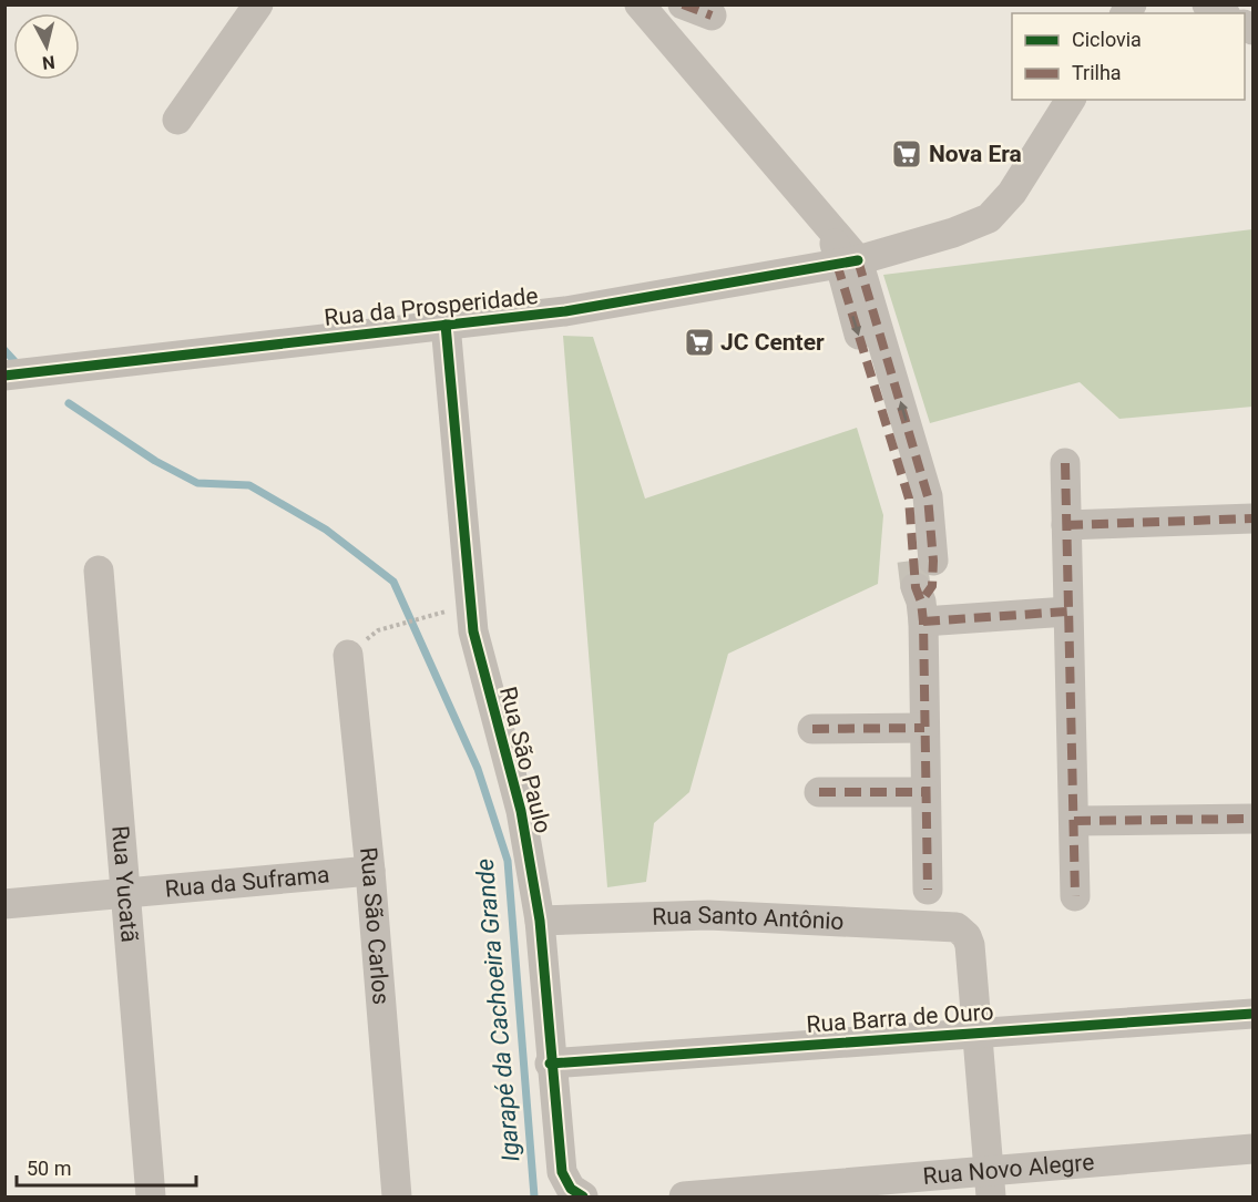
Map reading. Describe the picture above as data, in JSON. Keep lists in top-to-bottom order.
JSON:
{
  "streets": {
    "street": [
      "Rua da Prosperidade",
      "Rua São Paulo",
      "Rua da Suframa",
      "Rua Yucatã",
      "Rua Santo Antônio",
      "Rua São Carlos",
      "Rua Barra de Ouro",
      "Rua Novo Alegre"
    ]
  },
  "crossings": [
    ["Rua da Prosperidade", "Rua São Paulo"],
    ["Rua São Paulo", "Rua Santo Antônio"],
    ["Rua São Paulo", "Rua Barra de Ouro"],
    ["Rua da Suframa", "Rua Yucatã"],
    ["Rua da Suframa", "Rua São Carlos"],
    ["Rua Santo Antônio", "Rua Barra de Ouro"]
  ],
  "water": ["Igarapé da Cachoeira Grande"],
  "places": {
    "supermarket": ["Nova Era", "JC Center"]
  },
  "legend": ["Ciclovia", "Trilha"],
  "scale_bar": "50 m",
  "north": "bottom"
}
